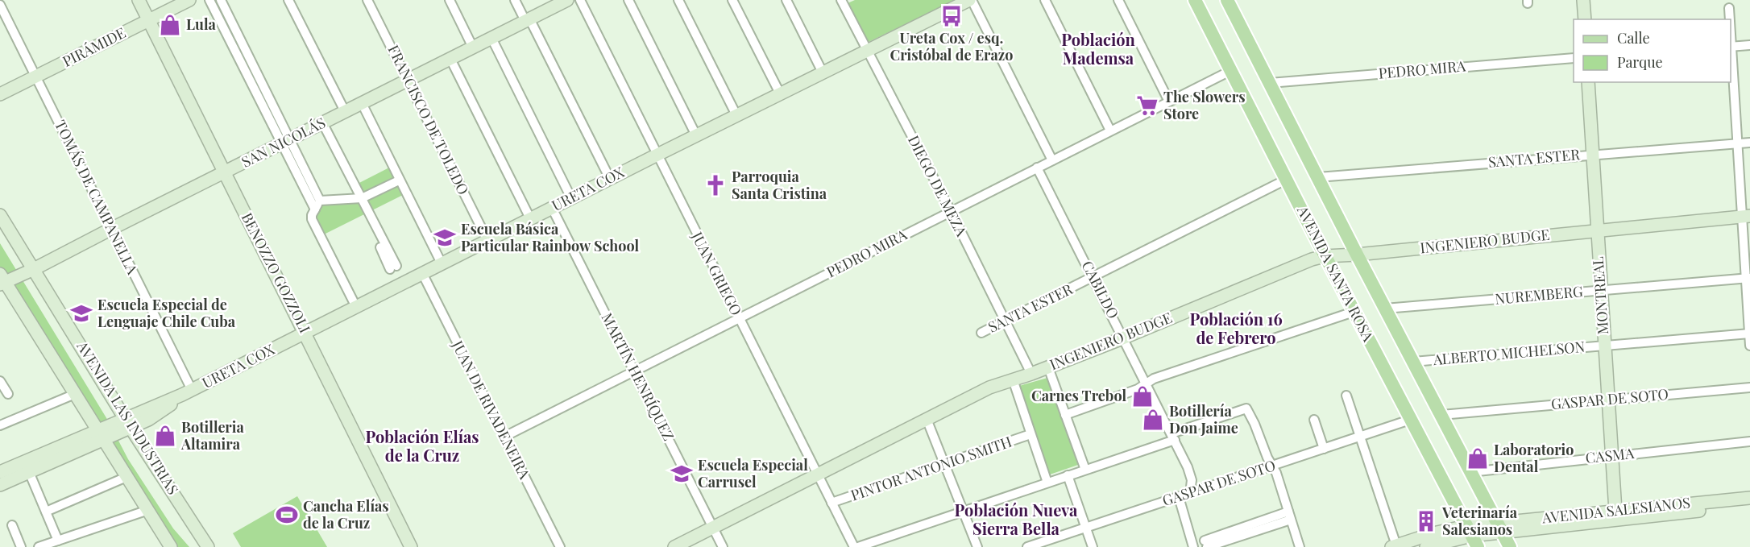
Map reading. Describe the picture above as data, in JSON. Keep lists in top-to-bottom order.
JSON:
{
  "streets": {
    "main road": ["AVENIDA SANTA ROSA"],
    "street": [
      "PIRÁMIDE",
      "PEDRO MIRA",
      "FRANCISCO DE TOLEDO",
      "SAN NICOLÁS",
      "SANTA ESTER",
      "DIEGO DE MEZA",
      "URETA COX",
      "TOMÁS DE CAMPANELLA",
      "INGENIERO BUDGE",
      "BENOZZO GOZZOLI",
      "JUAN GRIEGO",
      "CABILDO",
      "NUREMBERG",
      "MONTREAL",
      "ALBERTO MICHELSON",
      "MARTÍN HENRÍQUEZ",
      "GASPAR DE SOTO",
      "JUAN DE RIVADENEIRA",
      "AVENIDA LAS INDUSTRIAS",
      "CASMA",
      "PINTOR ANTONIO SMITH",
      "AVENIDA SALESIANOS"
    ]
  },
  "crossings": [
    ["PIRÁMIDE", "TOMÁS DE CAMPANELLA"],
    ["PIRÁMIDE", "BENOZZO GOZZOLI"],
    ["PEDRO MIRA", "DIEGO DE MEZA"],
    ["PEDRO MIRA", "JUAN GRIEGO"],
    ["PEDRO MIRA", "AVENIDA SANTA ROSA"],
    ["PEDRO MIRA", "CABILDO"],
    ["PEDRO MIRA", "MARTÍN HENRÍQUEZ"],
    ["PEDRO MIRA", "JUAN DE RIVADENEIRA"],
    ["FRANCISCO DE TOLEDO", "SAN NICOLÁS"],
    ["FRANCISCO DE TOLEDO", "URETA COX"],
    ["SAN NICOLÁS", "TOMÁS DE CAMPANELLA"],
    ["SAN NICOLÁS", "BENOZZO GOZZOLI"],
    ["SAN NICOLÁS", "AVENIDA LAS INDUSTRIAS"],
    ["SANTA ESTER", "DIEGO DE MEZA"],
    ["SANTA ESTER", "AVENIDA SANTA ROSA"],
    ["SANTA ESTER", "CABILDO"],
    ["SANTA ESTER", "MONTREAL"],
    ["DIEGO DE MEZA", "URETA COX"],
    ["DIEGO DE MEZA", "INGENIERO BUDGE"],
    ["URETA COX", "TOMÁS DE CAMPANELLA"],
    ["URETA COX", "BENOZZO GOZZOLI"],
    ["URETA COX", "JUAN GRIEGO"],
    ["URETA COX", "MARTÍN HENRÍQUEZ"],
    ["URETA COX", "JUAN DE RIVADENEIRA"],
    ["URETA COX", "AVENIDA LAS INDUSTRIAS"],
    ["INGENIERO BUDGE", "JUAN GRIEGO"],
    ["INGENIERO BUDGE", "AVENIDA SANTA ROSA"],
    ["INGENIERO BUDGE", "CABILDO"],
    ["INGENIERO BUDGE", "MONTREAL"],
    ["INGENIERO BUDGE", "MARTÍN HENRÍQUEZ"],
    ["JUAN GRIEGO", "PINTOR ANTONIO SMITH"],
    ["AVENIDA SANTA ROSA", "NUREMBERG"],
    ["AVENIDA SANTA ROSA", "ALBERTO MICHELSON"],
    ["AVENIDA SANTA ROSA", "GASPAR DE SOTO"],
    ["AVENIDA SANTA ROSA", "CASMA"],
    ["AVENIDA SANTA ROSA", "AVENIDA SALESIANOS"],
    ["CABILDO", "GASPAR DE SOTO"],
    ["NUREMBERG", "MONTREAL"],
    ["MONTREAL", "ALBERTO MICHELSON"],
    ["MONTREAL", "GASPAR DE SOTO"],
    ["MONTREAL", "CASMA"],
    ["MONTREAL", "AVENIDA SALESIANOS"]
  ],
  "districts": [
    "Población Mademsa",
    "Población 16 de Febrero",
    "Población Elías de la Cruz",
    "Población Nueva Sierra Bella"
  ],
  "places": {
    "bus stop": ["Ureta Cox / esq. Cristóbal de Erazo"],
    "shop": [
      "Lula",
      "Carnes Trebol",
      "Botillería Don Jaime",
      "Botilleria Altamira",
      "Laboratorio Dental"
    ],
    "supermarket": ["The Slowers Store"],
    "church": ["Parroquia Santa Cristina"],
    "school or university": ["Escuela Básica Particular Rainbow School", "Escuela Especial de Lenguaje Chile Cuba", "Escuela Especial Carrusel"],
    "sports": ["Cancha Elías de la Cruz"],
    "building": ["Veterinaría Salesianos"]
  },
  "legend": ["Calle", "Parque"]
}
